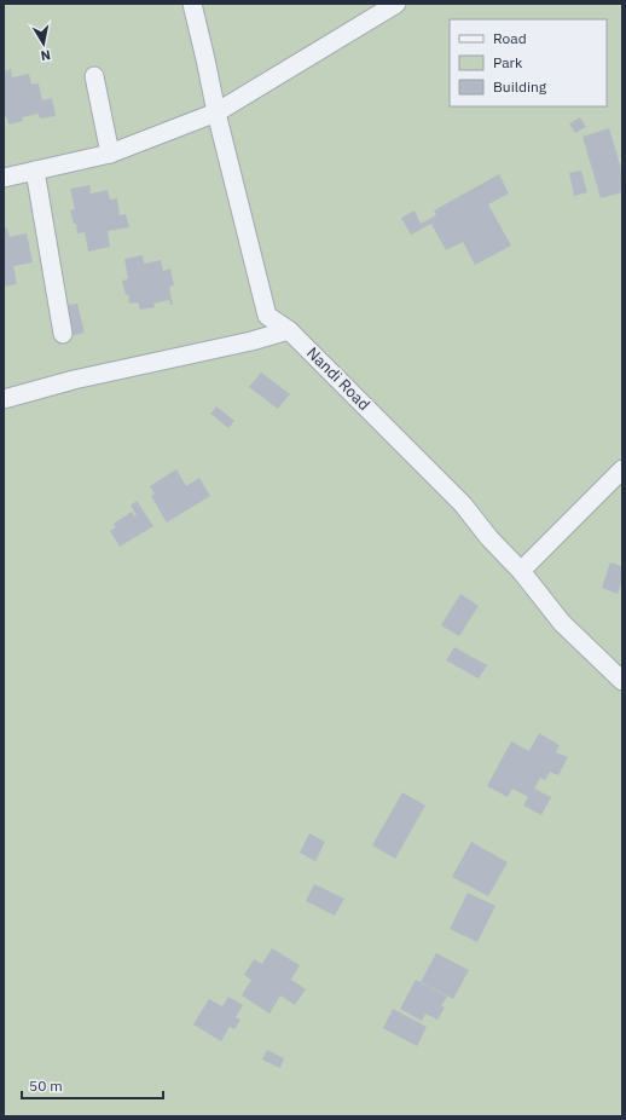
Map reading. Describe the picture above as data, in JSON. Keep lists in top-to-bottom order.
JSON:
{
  "streets": {
    "street": ["Nandi Road"]
  },
  "legend": ["Road", "Park", "Building"],
  "scale_bar": "50 m",
  "north": "bottom"
}
